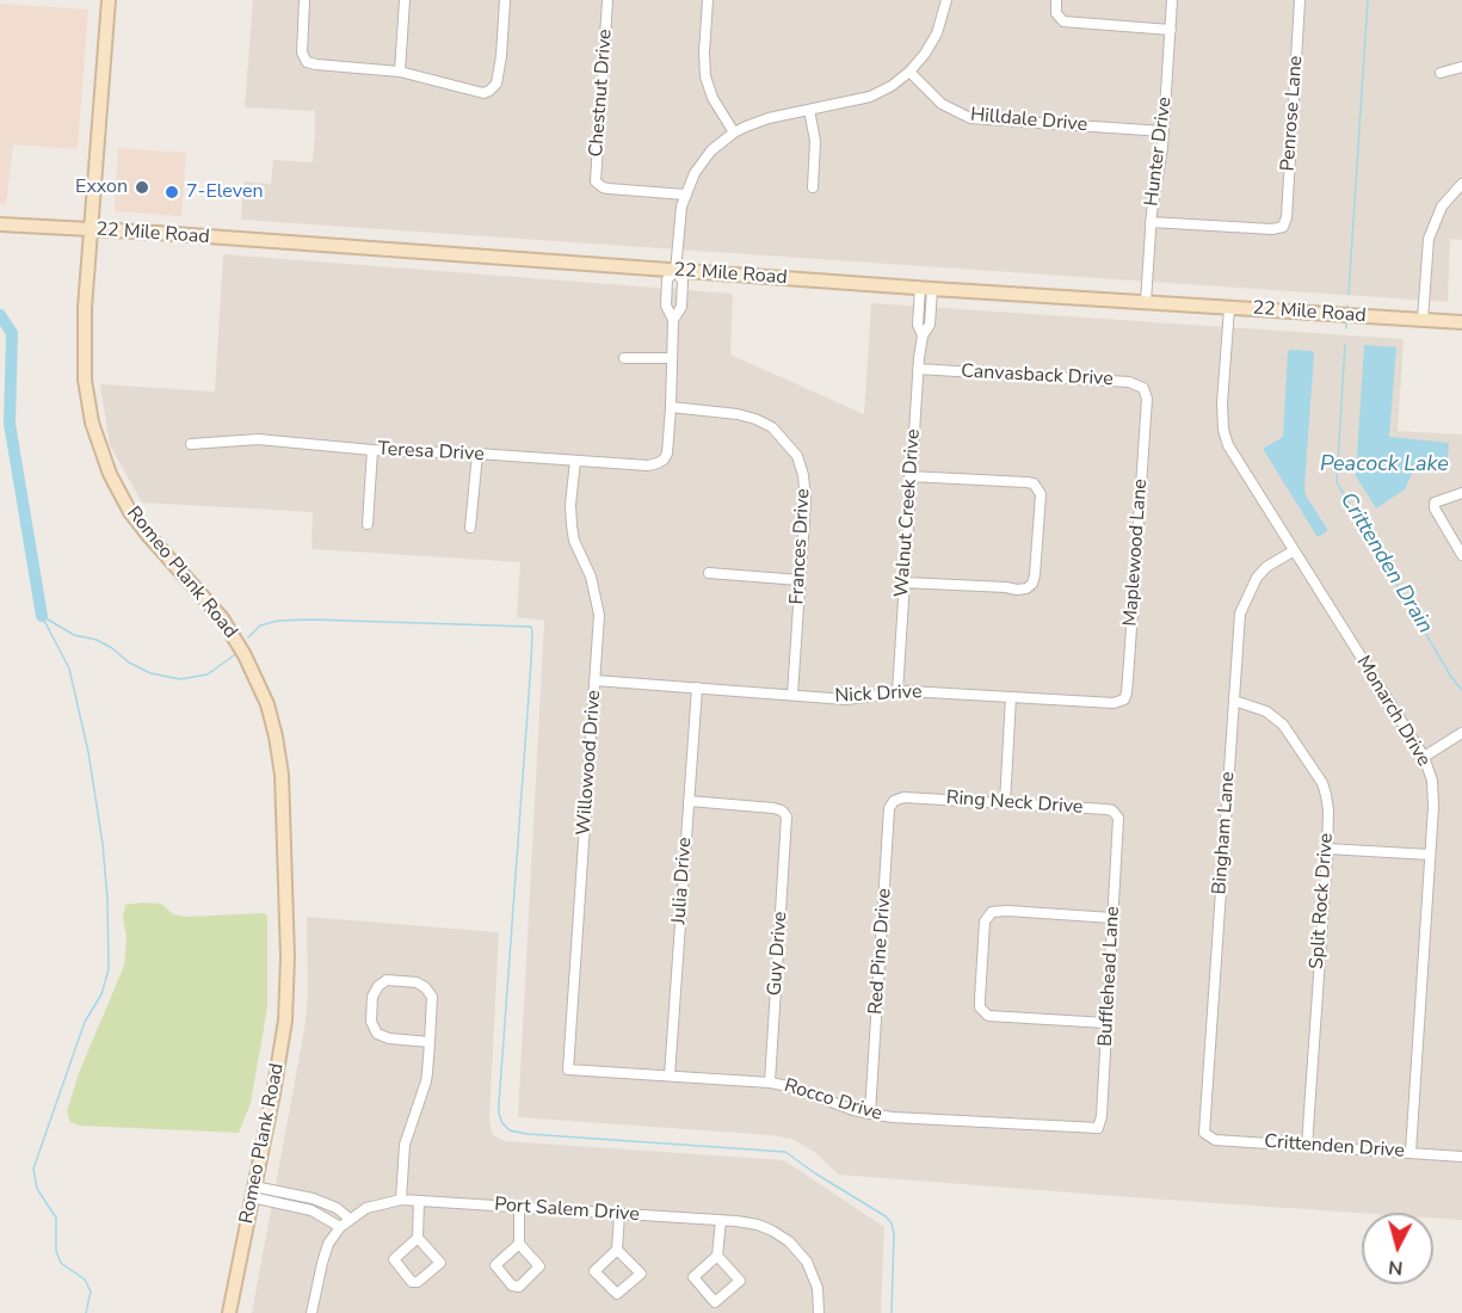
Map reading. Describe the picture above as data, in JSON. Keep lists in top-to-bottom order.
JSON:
{
  "streets": {
    "street": [
      "Chestnut Drive",
      "Penrose Lane",
      "Hilldale Drive",
      "Hunter Drive",
      "22 Mile Road",
      "Canvasback Drive",
      "Teresa Drive",
      "Walnut Creek Drive",
      "Frances Drive",
      "Maplewood Lane",
      "Romeo Plank Road",
      "Nick Drive",
      "Monarch Drive",
      "Willowood Drive",
      "Ring Neck Drive",
      "Bingham Lane",
      "Julia Drive",
      "Split Rock Drive",
      "Red Pine Drive",
      "Guy Drive",
      "Bufflehead Lane",
      "Rocco Drive",
      "Crittenden Drive",
      "Port Salem Drive"
    ]
  },
  "crossings": [
    ["Penrose Lane", "Hunter Drive"],
    ["Hilldale Drive", "Hunter Drive"],
    ["Hunter Drive", "22 Mile Road"],
    ["22 Mile Road", "Walnut Creek Drive"],
    ["22 Mile Road", "Romeo Plank Road"],
    ["22 Mile Road", "Monarch Drive"],
    ["Canvasback Drive", "Walnut Creek Drive"],
    ["Canvasback Drive", "Maplewood Lane"],
    ["Teresa Drive", "Frances Drive"],
    ["Teresa Drive", "Willowood Drive"],
    ["Walnut Creek Drive", "Nick Drive"],
    ["Frances Drive", "Nick Drive"],
    ["Maplewood Lane", "Nick Drive"],
    ["Nick Drive", "Willowood Drive"],
    ["Nick Drive", "Julia Drive"],
    ["Monarch Drive", "Bingham Lane"],
    ["Monarch Drive", "Crittenden Drive"],
    ["Willowood Drive", "Rocco Drive"],
    ["Ring Neck Drive", "Red Pine Drive"],
    ["Ring Neck Drive", "Bufflehead Lane"],
    ["Bingham Lane", "Split Rock Drive"],
    ["Bingham Lane", "Crittenden Drive"],
    ["Julia Drive", "Guy Drive"],
    ["Julia Drive", "Rocco Drive"],
    ["Split Rock Drive", "Crittenden Drive"],
    ["Red Pine Drive", "Rocco Drive"],
    ["Guy Drive", "Rocco Drive"],
    ["Bufflehead Lane", "Rocco Drive"]
  ],
  "water": ["Peacock Lake", "Crittenden Drain"],
  "places": ["Exxon", "7-Eleven"],
  "north": "bottom"
}
